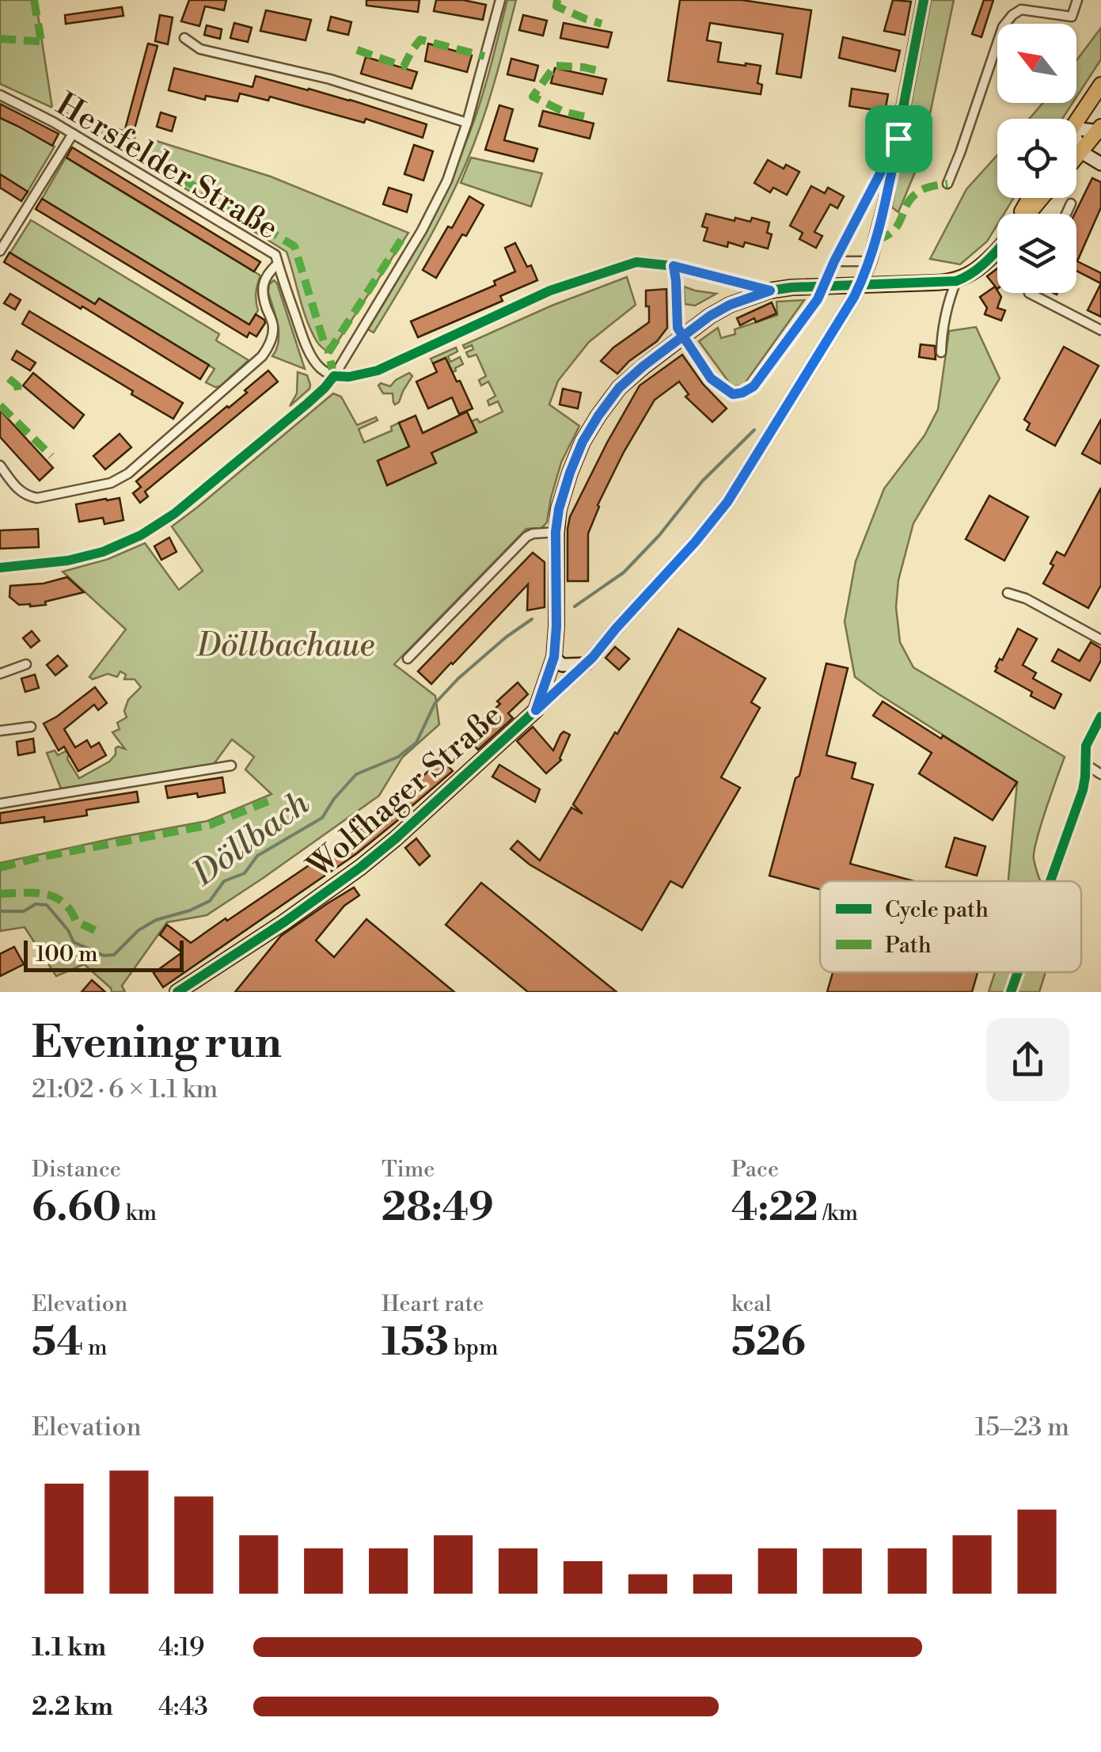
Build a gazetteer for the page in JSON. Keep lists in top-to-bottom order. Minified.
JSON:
{"streets":{"main road":["Wolfhager Straße"],"street":["Hersfelder Straße"]},"water":["Döllbach"],"parks":["Döllbachaue"],"legend":["Cycle path","Path"],"scale_bar":"100 m","north":"top left","page":{"scale":"100 m","heading":["Evening run","21:02 · 6 × 1.1 km"],"stats":[["Distance","6.60 km"],["Time","28:49"],["Pace","4:22 /km"],["Elevation","54 m"],["Heart rate","153 bpm"],["kcal","526"]],"chart":["Elevation","15–23 m"],"list":[{"name":"1.1 km","note":"4:19"},{"name":"2.2 km","note":"4:43"}]}}
